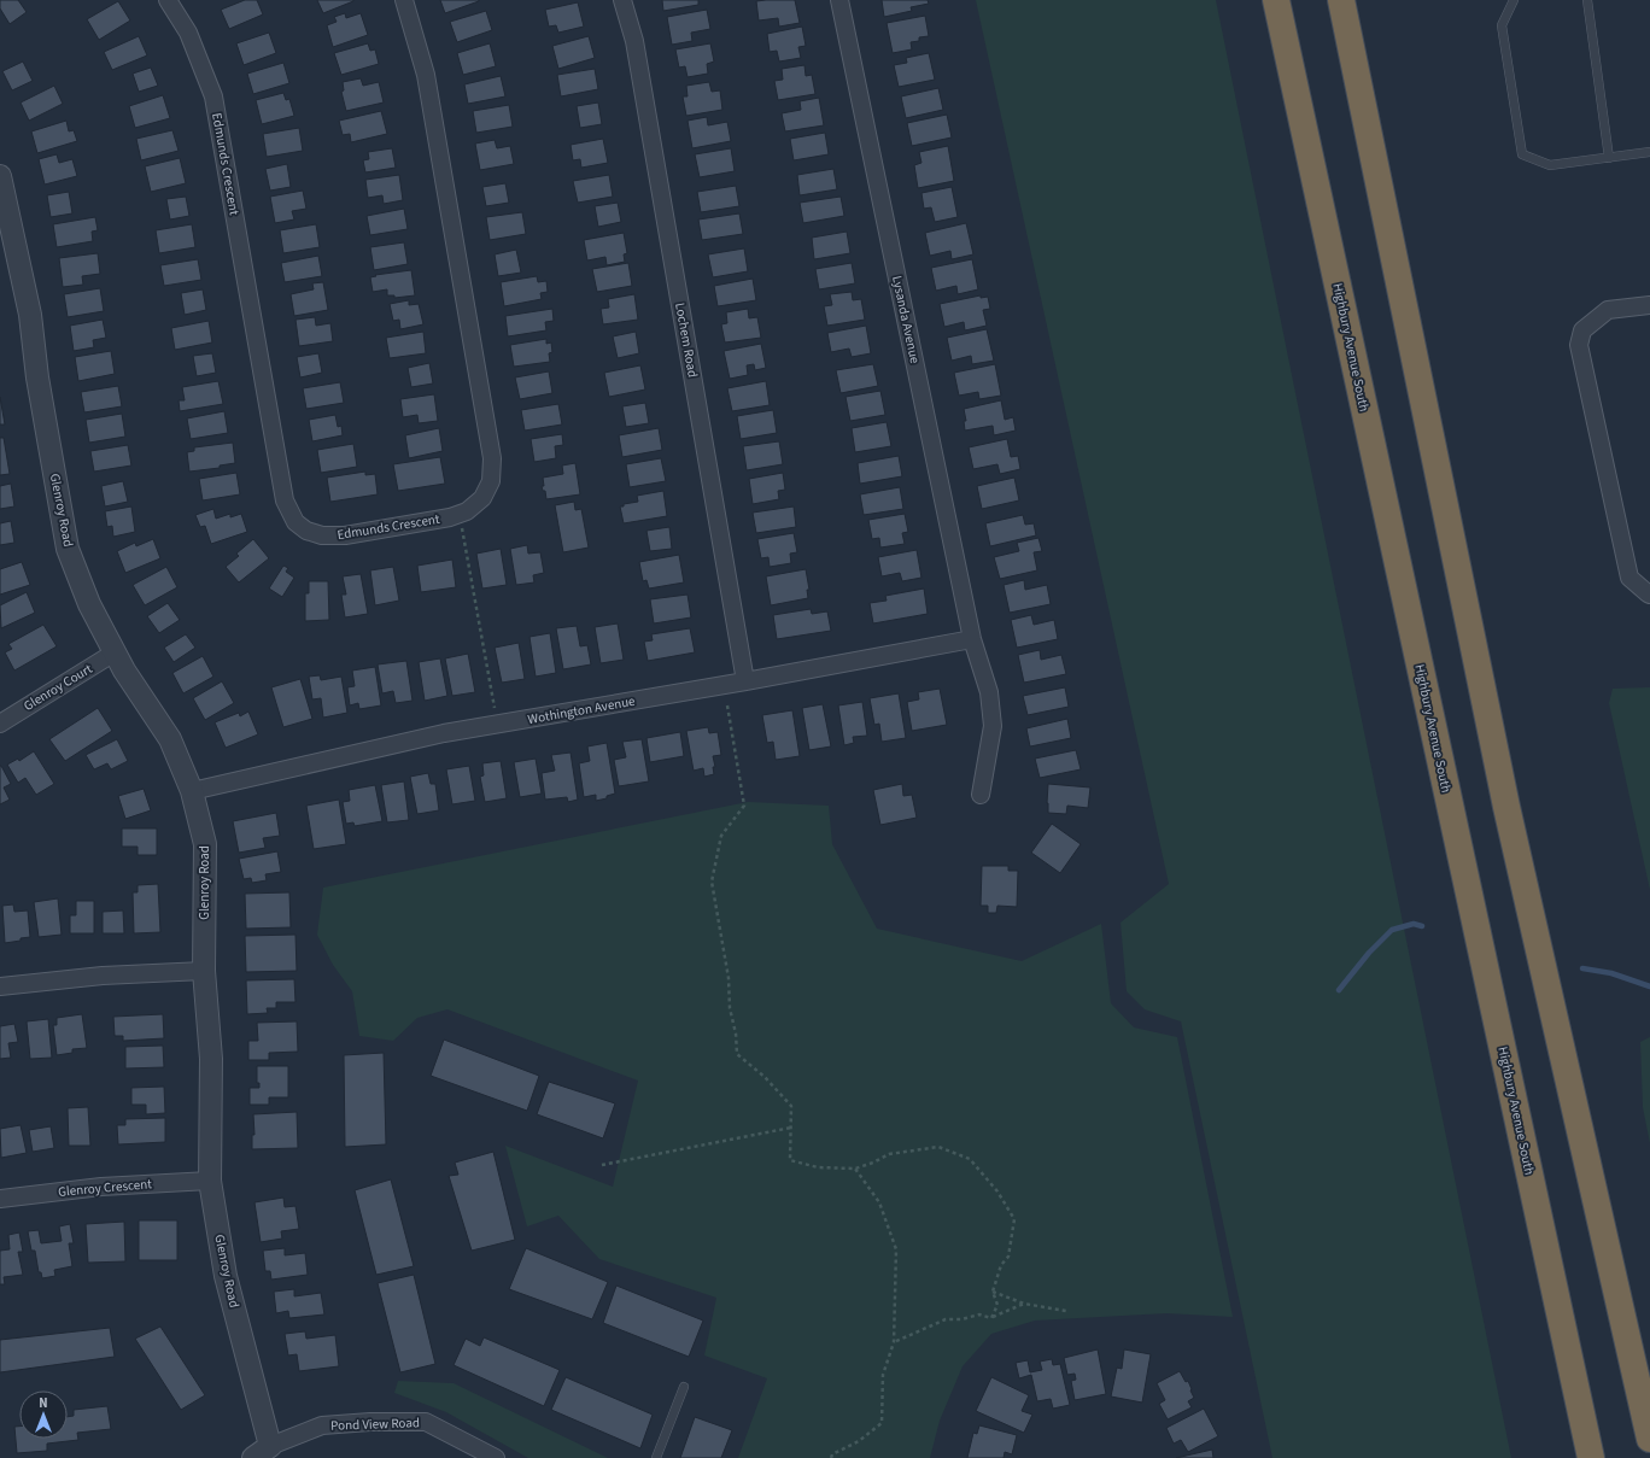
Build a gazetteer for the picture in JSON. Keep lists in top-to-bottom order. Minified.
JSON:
{"streets":{"highway":["Highbury Avenue South"],"street":["Edmunds Crescent","Lysanda Avenue","Lochem Road","Glenroy Road","Glenroy Court","Wothington Avenue","Glenroy Crescent","Pond View Road"]},"crossings":[["Lysanda Avenue","Wothington Avenue"],["Lochem Road","Wothington Avenue"],["Glenroy Road","Glenroy Court"],["Glenroy Road","Wothington Avenue"],["Glenroy Road","Glenroy Crescent"],["Glenroy Road","Pond View Road"]],"north":"top"}
